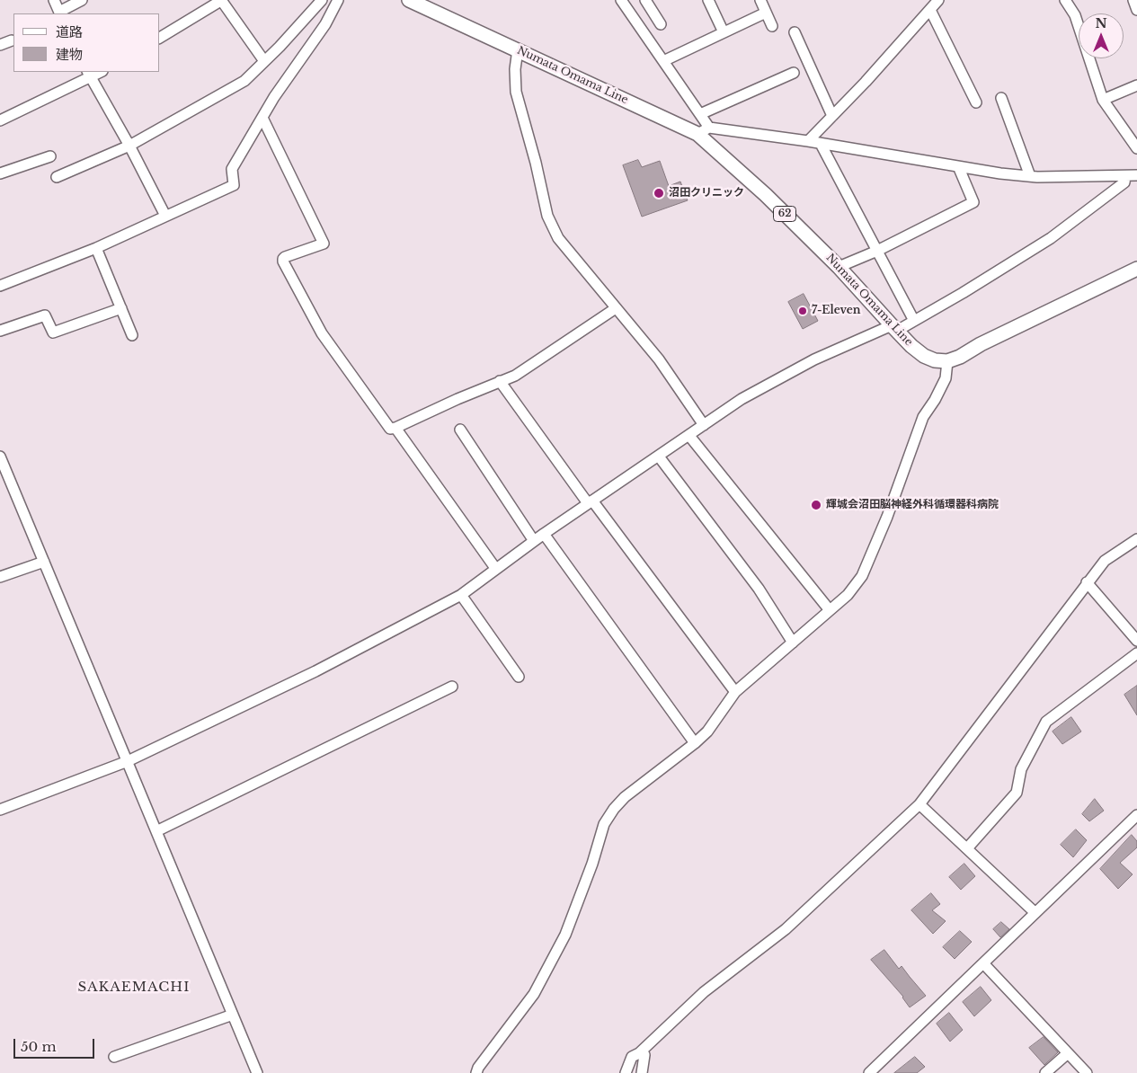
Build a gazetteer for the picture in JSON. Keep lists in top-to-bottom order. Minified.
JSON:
{"streets":{"main road":["Numata Omama Line","62"]},"districts":["SAKAEMACHI"],"places":["沼田クリニック","7-Eleven","輝城会沼田脳神経外科循環器科病院"],"legend":["道路","建物"],"scale_bar":"50 m","north":"top"}
